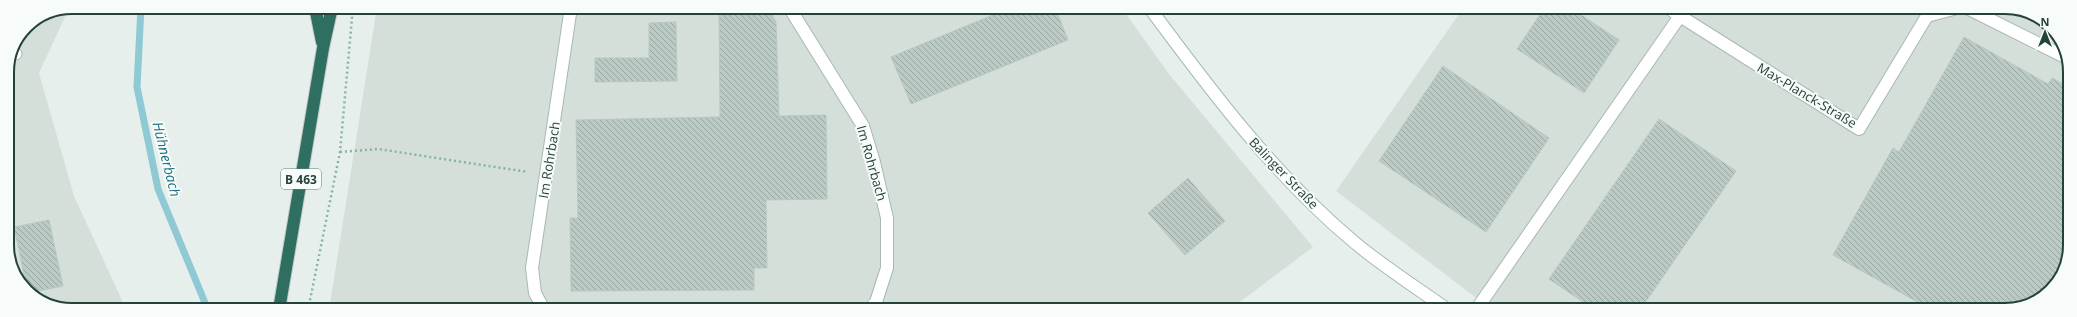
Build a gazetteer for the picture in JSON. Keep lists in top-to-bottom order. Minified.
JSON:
{"streets":{"highway":["B 463"],"street":["Max-Planck-Straße","Im Rohrbach","Balinger Straße"]},"water":["Hühnerbach"],"north":"top"}
